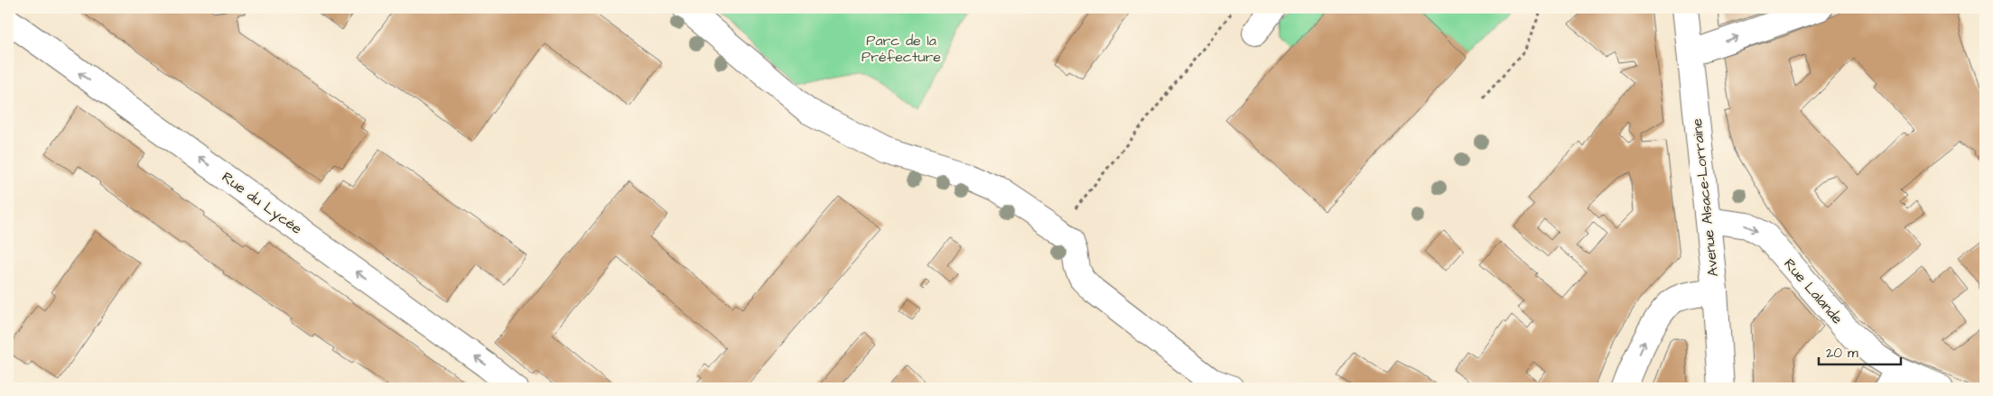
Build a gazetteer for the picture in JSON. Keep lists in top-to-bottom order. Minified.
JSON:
{"streets":{"street":["Avenue Alsace-Lorraine","Rue du Lycée","Rue Lalande"]},"crossings":[["Avenue Alsace-Lorraine","Rue Lalande"]],"one_way":["Rue du Lycée","Rue Lalande"],"parks":["Parc de la Préfecture"],"scale_bar":"20 m"}
